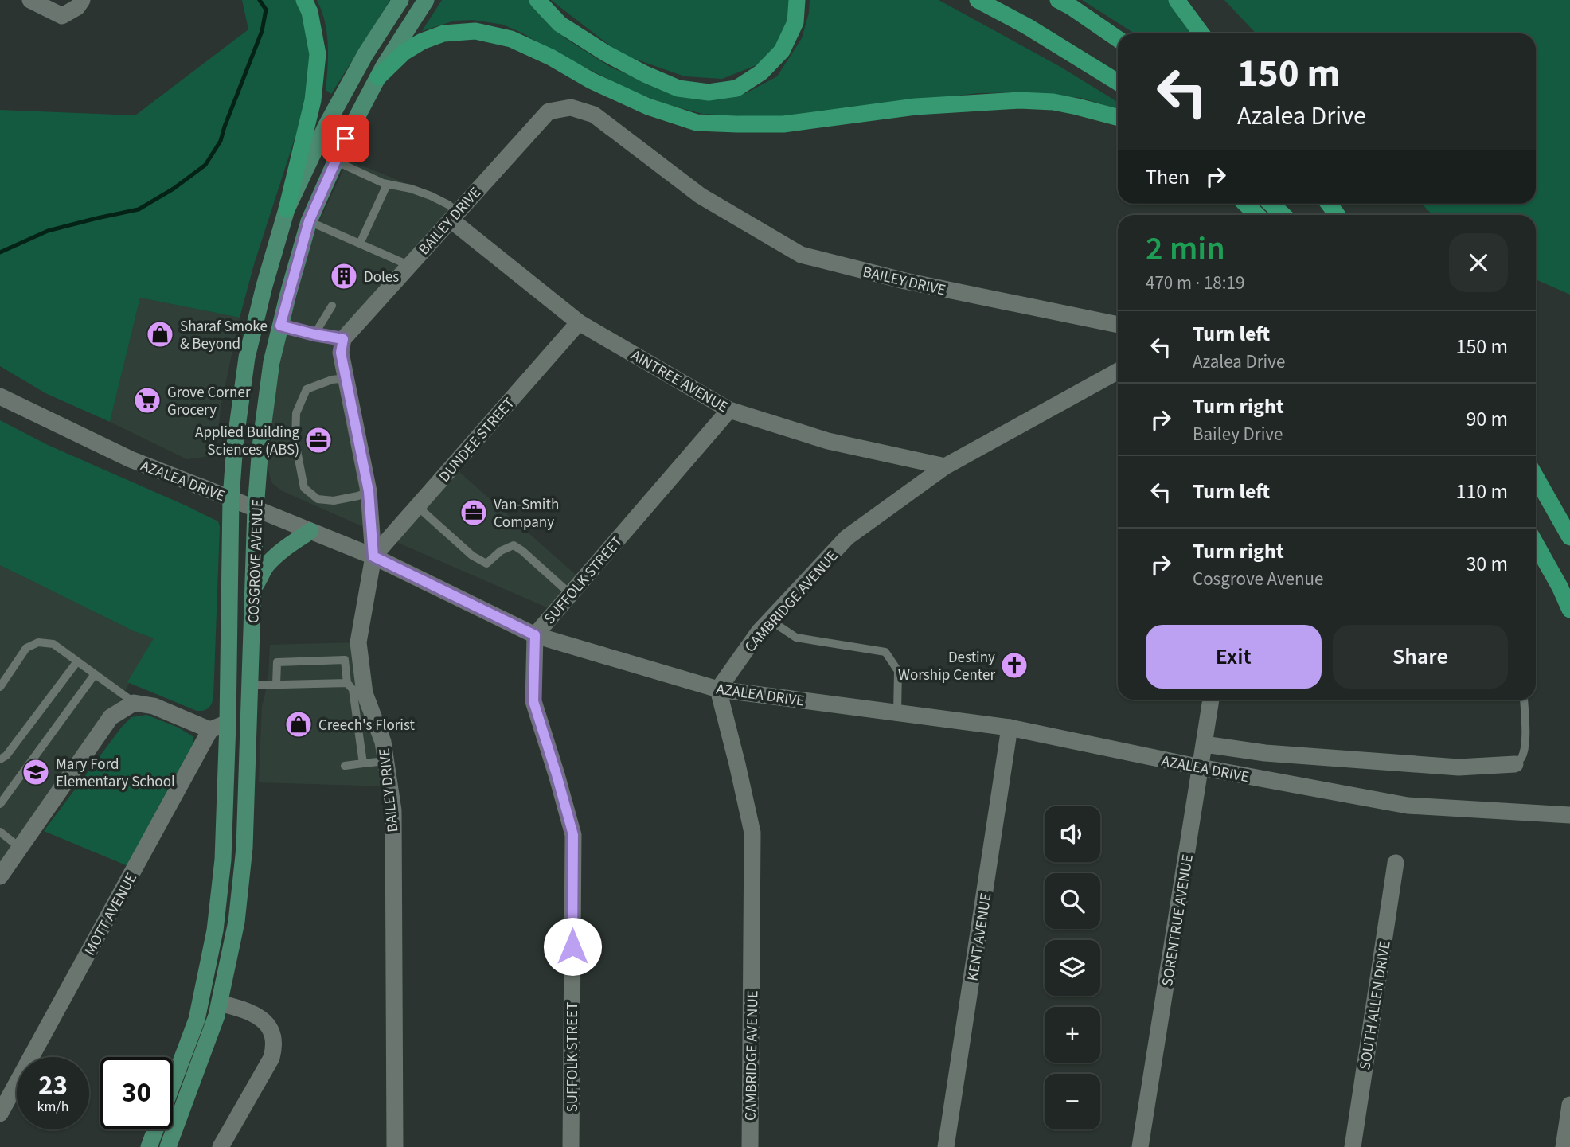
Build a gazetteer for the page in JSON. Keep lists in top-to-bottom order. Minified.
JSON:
{"streets":{"main road":["COSGROVE AVENUE"],"street":["BAILEY DRIVE","AINTREE AVENUE","DUNDEE STREET","AZALEA DRIVE","SUFFOLK STREET","CAMBRIDGE AVENUE","MOTT AVENUE","SORENTRUE AVENUE","KENT AVENUE","SOUTH ALLEN DRIVE"]},"crossings":[["BAILEY DRIVE","AINTREE AVENUE"],["BAILEY DRIVE","DUNDEE STREET"],["BAILEY DRIVE","AZALEA DRIVE"],["AINTREE AVENUE","DUNDEE STREET"],["AINTREE AVENUE","SUFFOLK STREET"],["AINTREE AVENUE","CAMBRIDGE AVENUE"],["DUNDEE STREET","AZALEA DRIVE"],["AZALEA DRIVE","COSGROVE AVENUE"],["AZALEA DRIVE","SUFFOLK STREET"],["AZALEA DRIVE","CAMBRIDGE AVENUE"],["AZALEA DRIVE","SORENTRUE AVENUE"],["AZALEA DRIVE","KENT AVENUE"]],"places":{"building":["Doles"],"shop":["Sharaf Smoke & Beyond","Creech's Florist"],"supermarket":["Grove Corner Grocery"],"office":["Applied Building Sciences (ABS)","Van-Smith Company"],"church":["Destiny Worship Center"],"school or university":["Mary Ford Elementary School"]},"page":{"turn":["150 m","Azalea Drive"],"then":"Then","heading":["2 min","470 m · 18:19"],"list":[{"name":"Turn left","note":"Azalea Drive","value":"150 m"},{"name":"Turn right","note":"Bailey Drive","value":"90 m"},{"name":"Turn left","value":"110 m"},{"name":"Turn right","note":"Cosgrove Avenue","value":"30 m"}],"buttons":["Exit","Share"],"map_buttons":["+","−"],"speed":"23 km/h","limit":"30"}}
